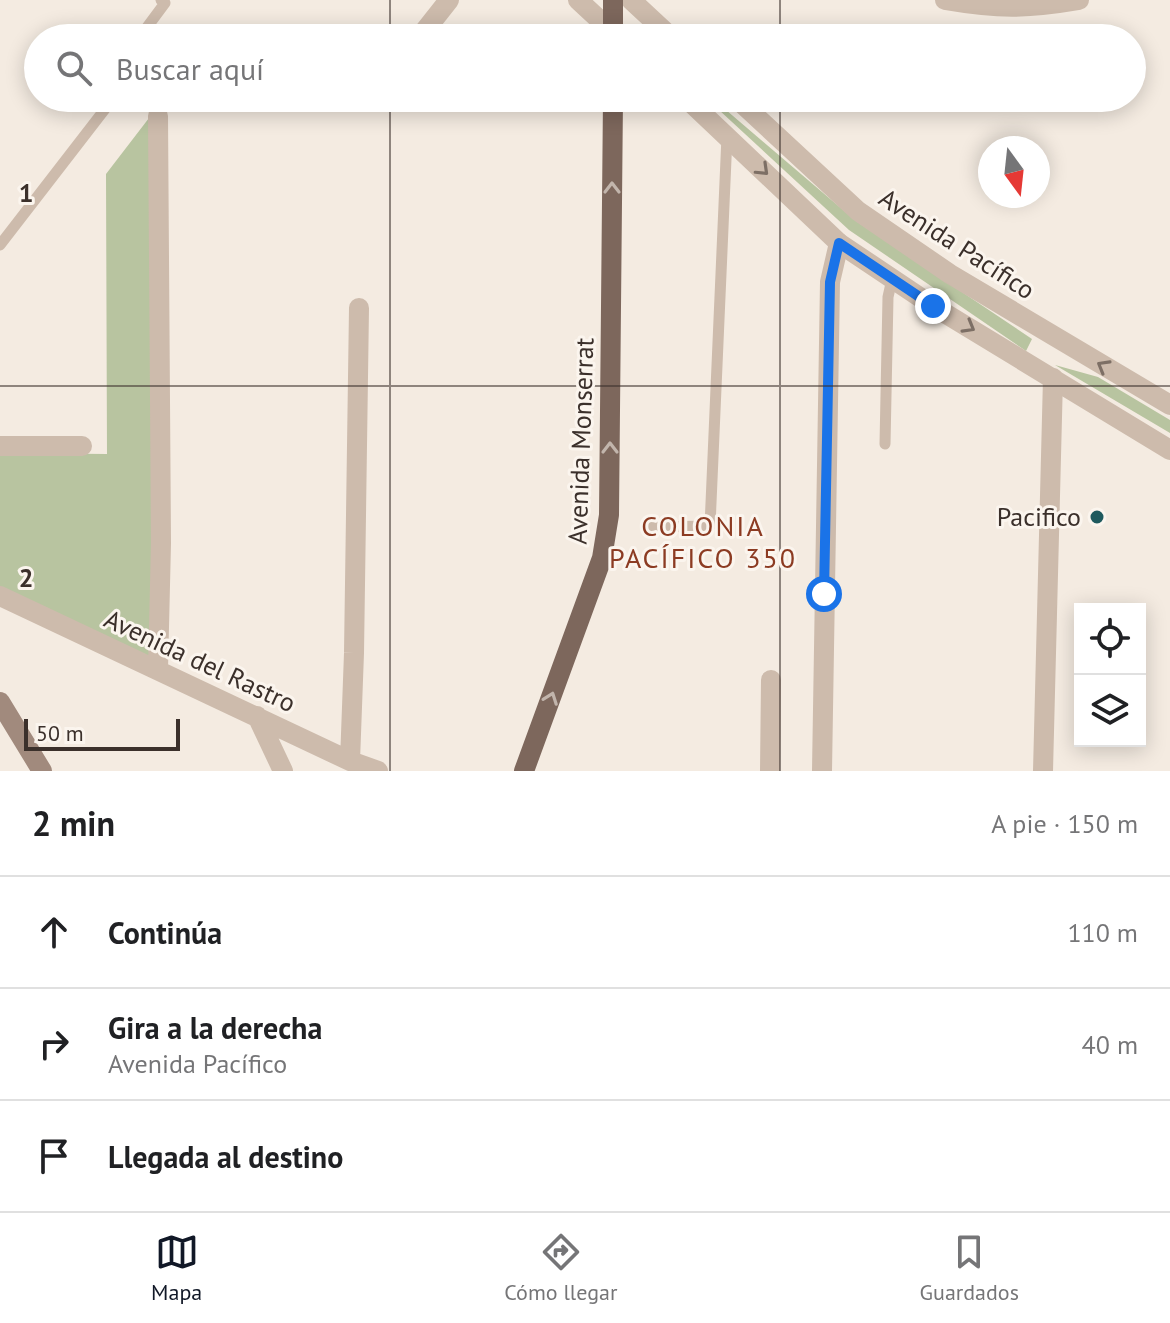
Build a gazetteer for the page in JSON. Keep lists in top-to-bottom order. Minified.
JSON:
{"streets":{"main road":["Avenida Monserrat"],"street":["Avenida Pacífico","Avenida del Rastro"]},"one_way":["Avenida Monserrat"],"districts":["COLONIA PACÍFICO 350"],"places":["Pacifico"],"scale_bar":"50 m","north":"bottom","page":{"search":"Buscar aquí","scale":"50 m","heading":["2 min","A pie · 150 m"],"list":[["Continúa","110 m"],["Gira a la derecha","Avenida Pacífico","40 m"],"Llegada al destino"],"nav":["Mapa","Cómo llegar","Guardados"]},"grid":{"rows":["1","2"]}}
